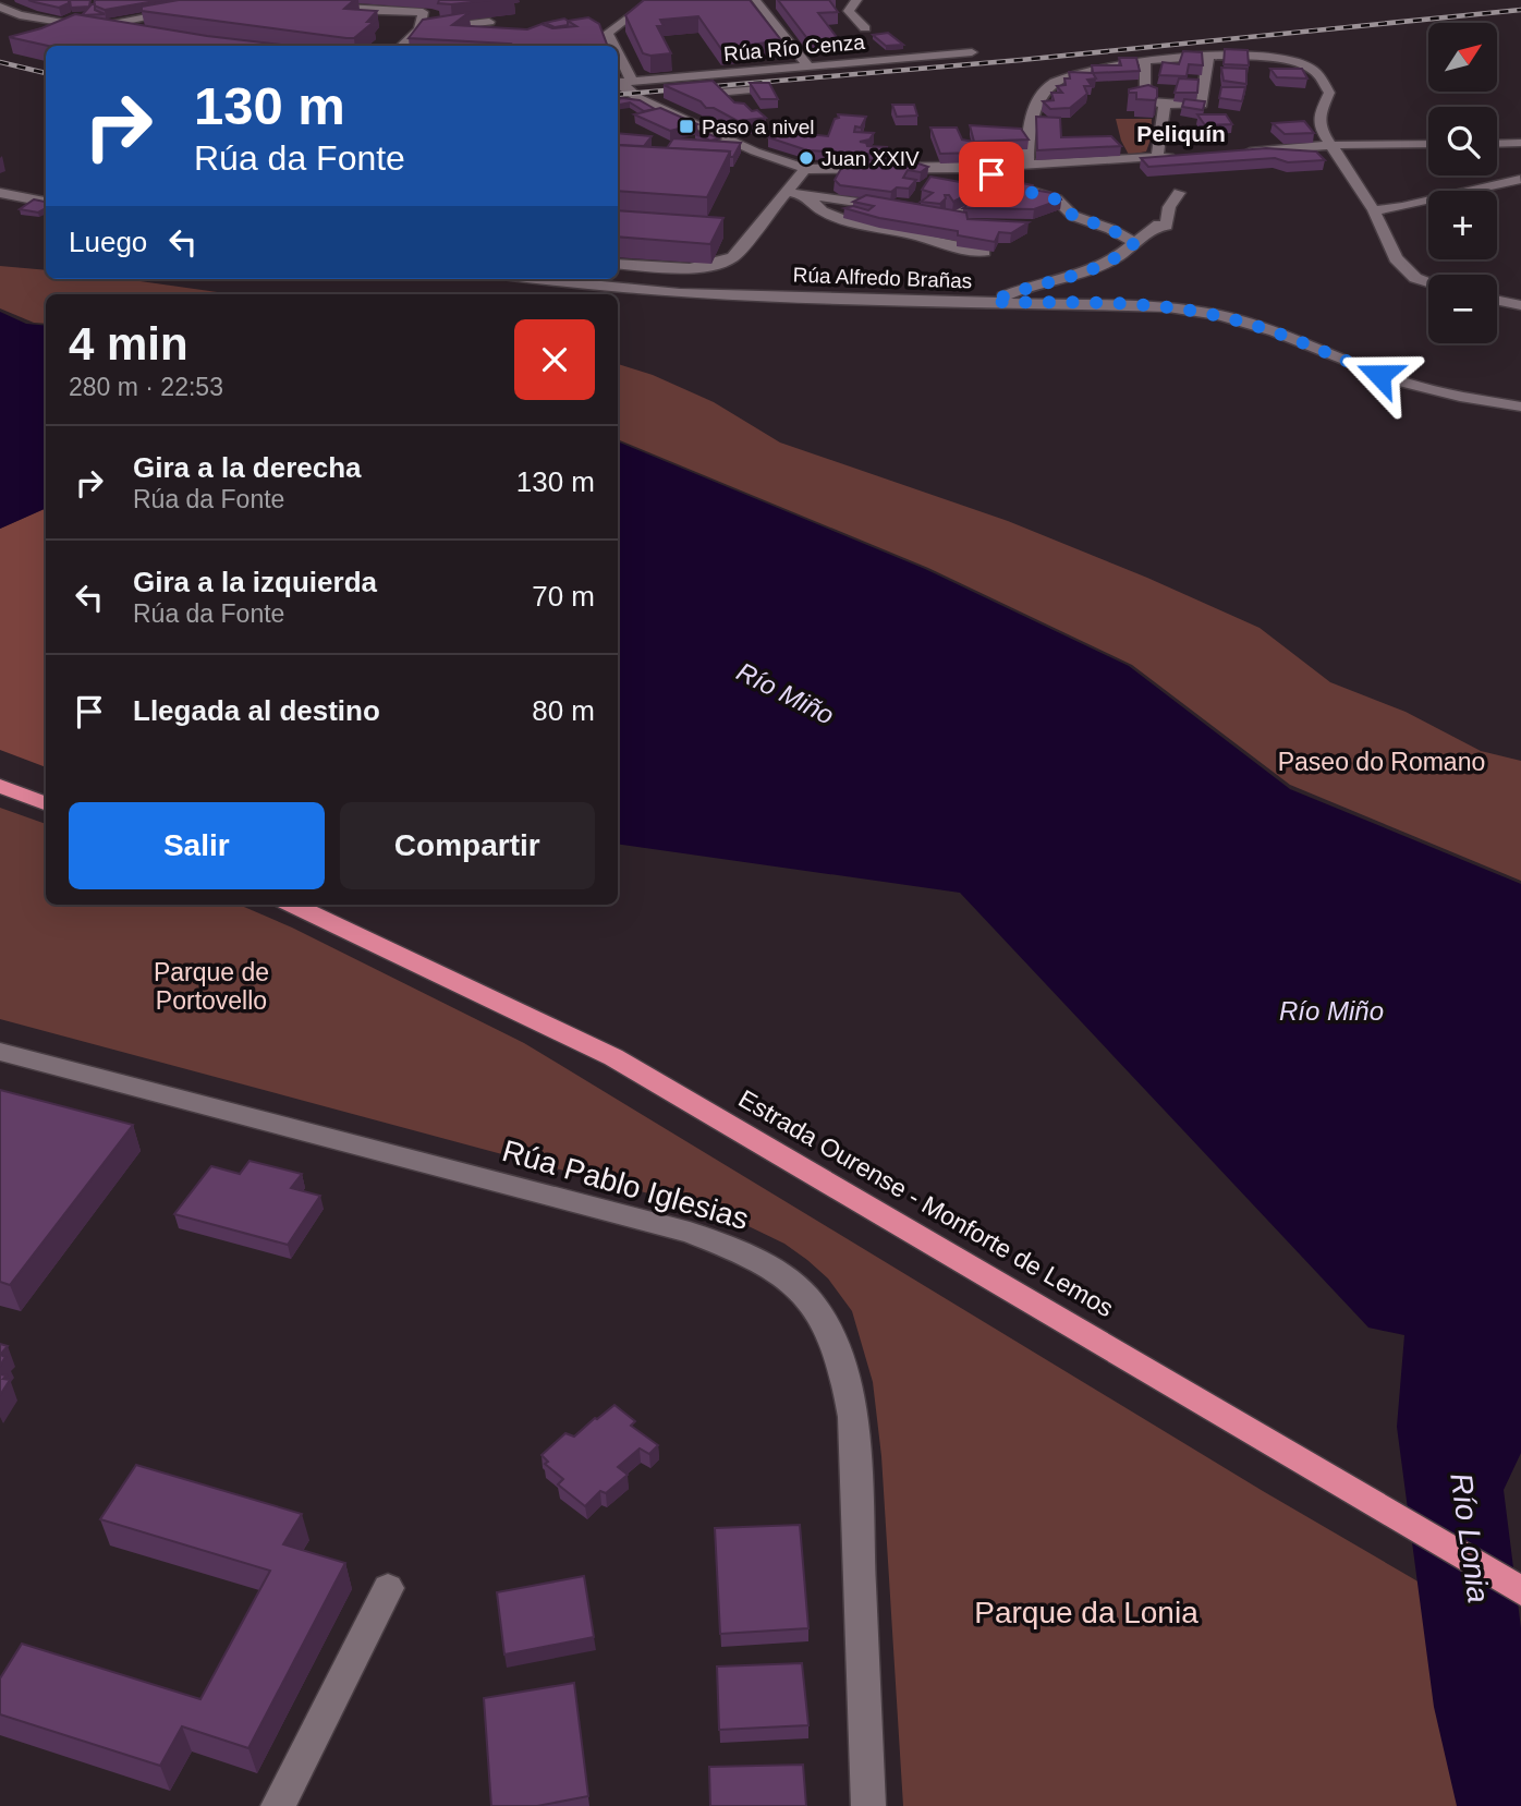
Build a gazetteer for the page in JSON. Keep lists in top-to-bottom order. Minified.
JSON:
{"streets":{"highway":["Estrada Ourense - Monforte de Lemos"],"street":["Rúa Río Cenza","Rúa Alfredo Brañas","Rúa Pablo Iglesias"]},"districts":["Peliquín"],"water":["Río Miño","Río Lonia"],"parks":["Paseo do Romano","Parque de Portovello","Parque da Lonia"],"places":{"transit":["Paso a nivel"],"other":["Juan XXIV"]},"north":"top right","page":{"map_buttons":["+","−"],"turn":["130 m","Rúa da Fonte"],"then":"Luego","heading":["4 min","280 m · 22:53"],"list":[{"name":"Gira a la derecha","note":"Rúa da Fonte","value":"130 m"},{"name":"Gira a la izquierda","note":"Rúa da Fonte","value":"70 m"},{"name":"Llegada al destino","value":"80 m"}],"buttons":["Salir","Compartir"]}}
